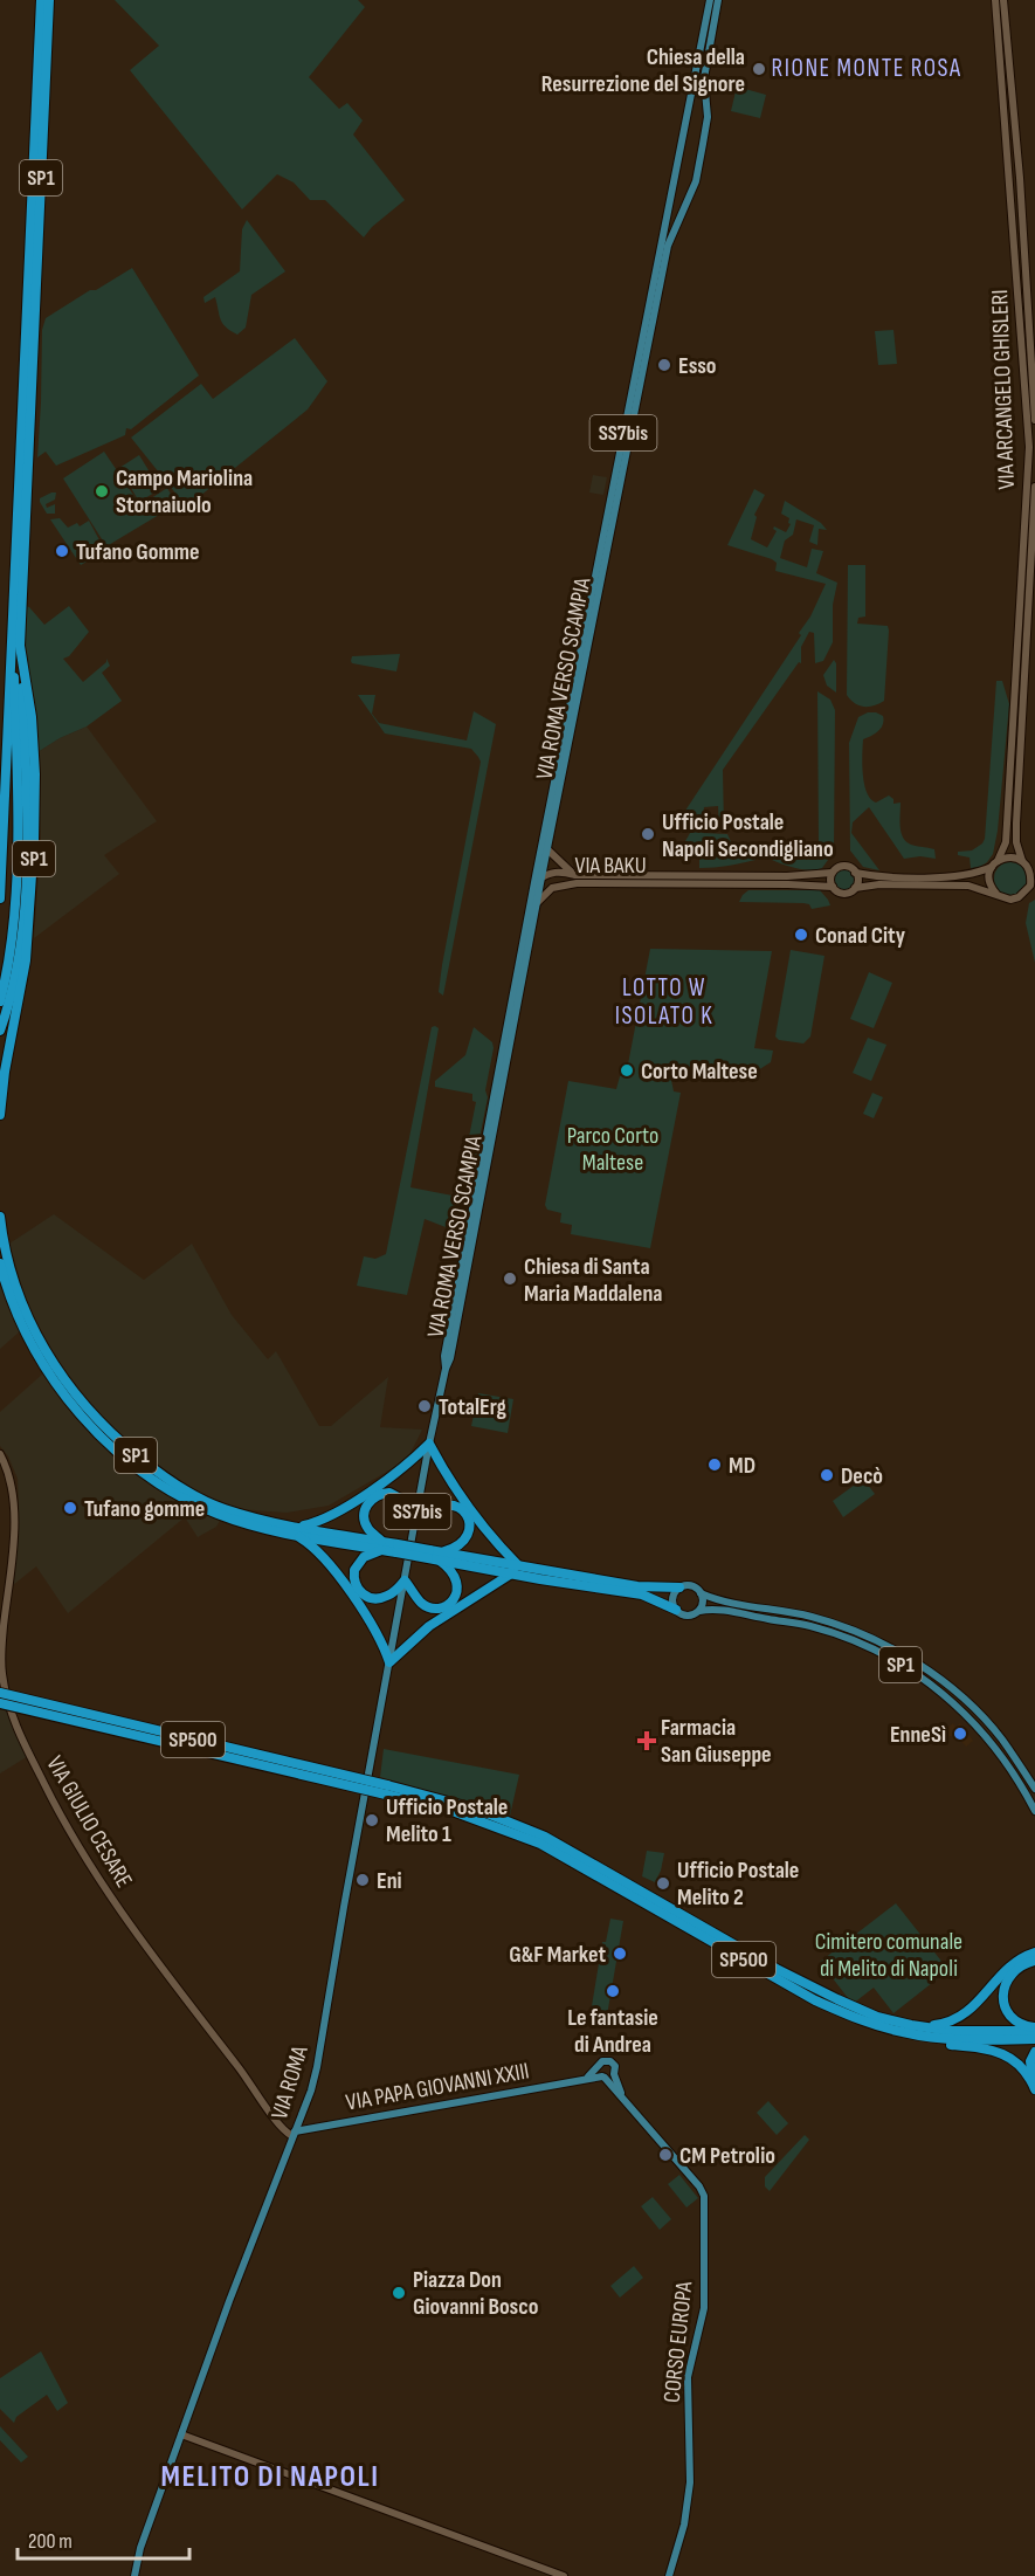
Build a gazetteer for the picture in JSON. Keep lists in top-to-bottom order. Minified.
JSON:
{"streets":{"highway":["SP1","SP500"],"main road":["SS7bis","VIA ROMA VERSO SCAMPIA","VIA ROMA","VIA PAPA GIOVANNI XXIII","CORSO EUROPA"],"street":["VIA ARCANGELO GHISLERI","VIA BAKU","VIA GIULIO CESARE"]},"crossings":[["VIA ROMA VERSO SCAMPIA","VIA BAKU"],["VIA ROMA VERSO SCAMPIA","VIA ROMA"],["VIA GIULIO CESARE","VIA ROMA"],["VIA GIULIO CESARE","VIA PAPA GIOVANNI XXIII"],["VIA ROMA","VIA PAPA GIOVANNI XXIII"],["VIA PAPA GIOVANNI XXIII","CORSO EUROPA"]],"districts":["RIONE MONTE ROSA","LOTTO W ISOLATO K","MELITO DI NAPOLI"],"parks":["Parco Corto Maltese","Cimitero comunale di Melito di Napoli"],"places":{"other":["Chiesa della Resurrezione del Signore","Esso","Campo Mariolina Stornaiuolo","Tufano Gomme","Ufficio Postale Napoli Secondigliano","Conad City","Corto Maltese","Chiesa di Santa Maria Maddalena","TotalErg","MD","Decò","Tufano gomme","EnneSì","Ufficio Postale Melito 1","Eni","Ufficio Postale Melito 2","G&F Market","Le fantasie di Andrea","CM Petrolio","Piazza Don Giovanni Bosco"],"health":["Farmacia San Giuseppe"]},"scale_bar":"200 m"}
